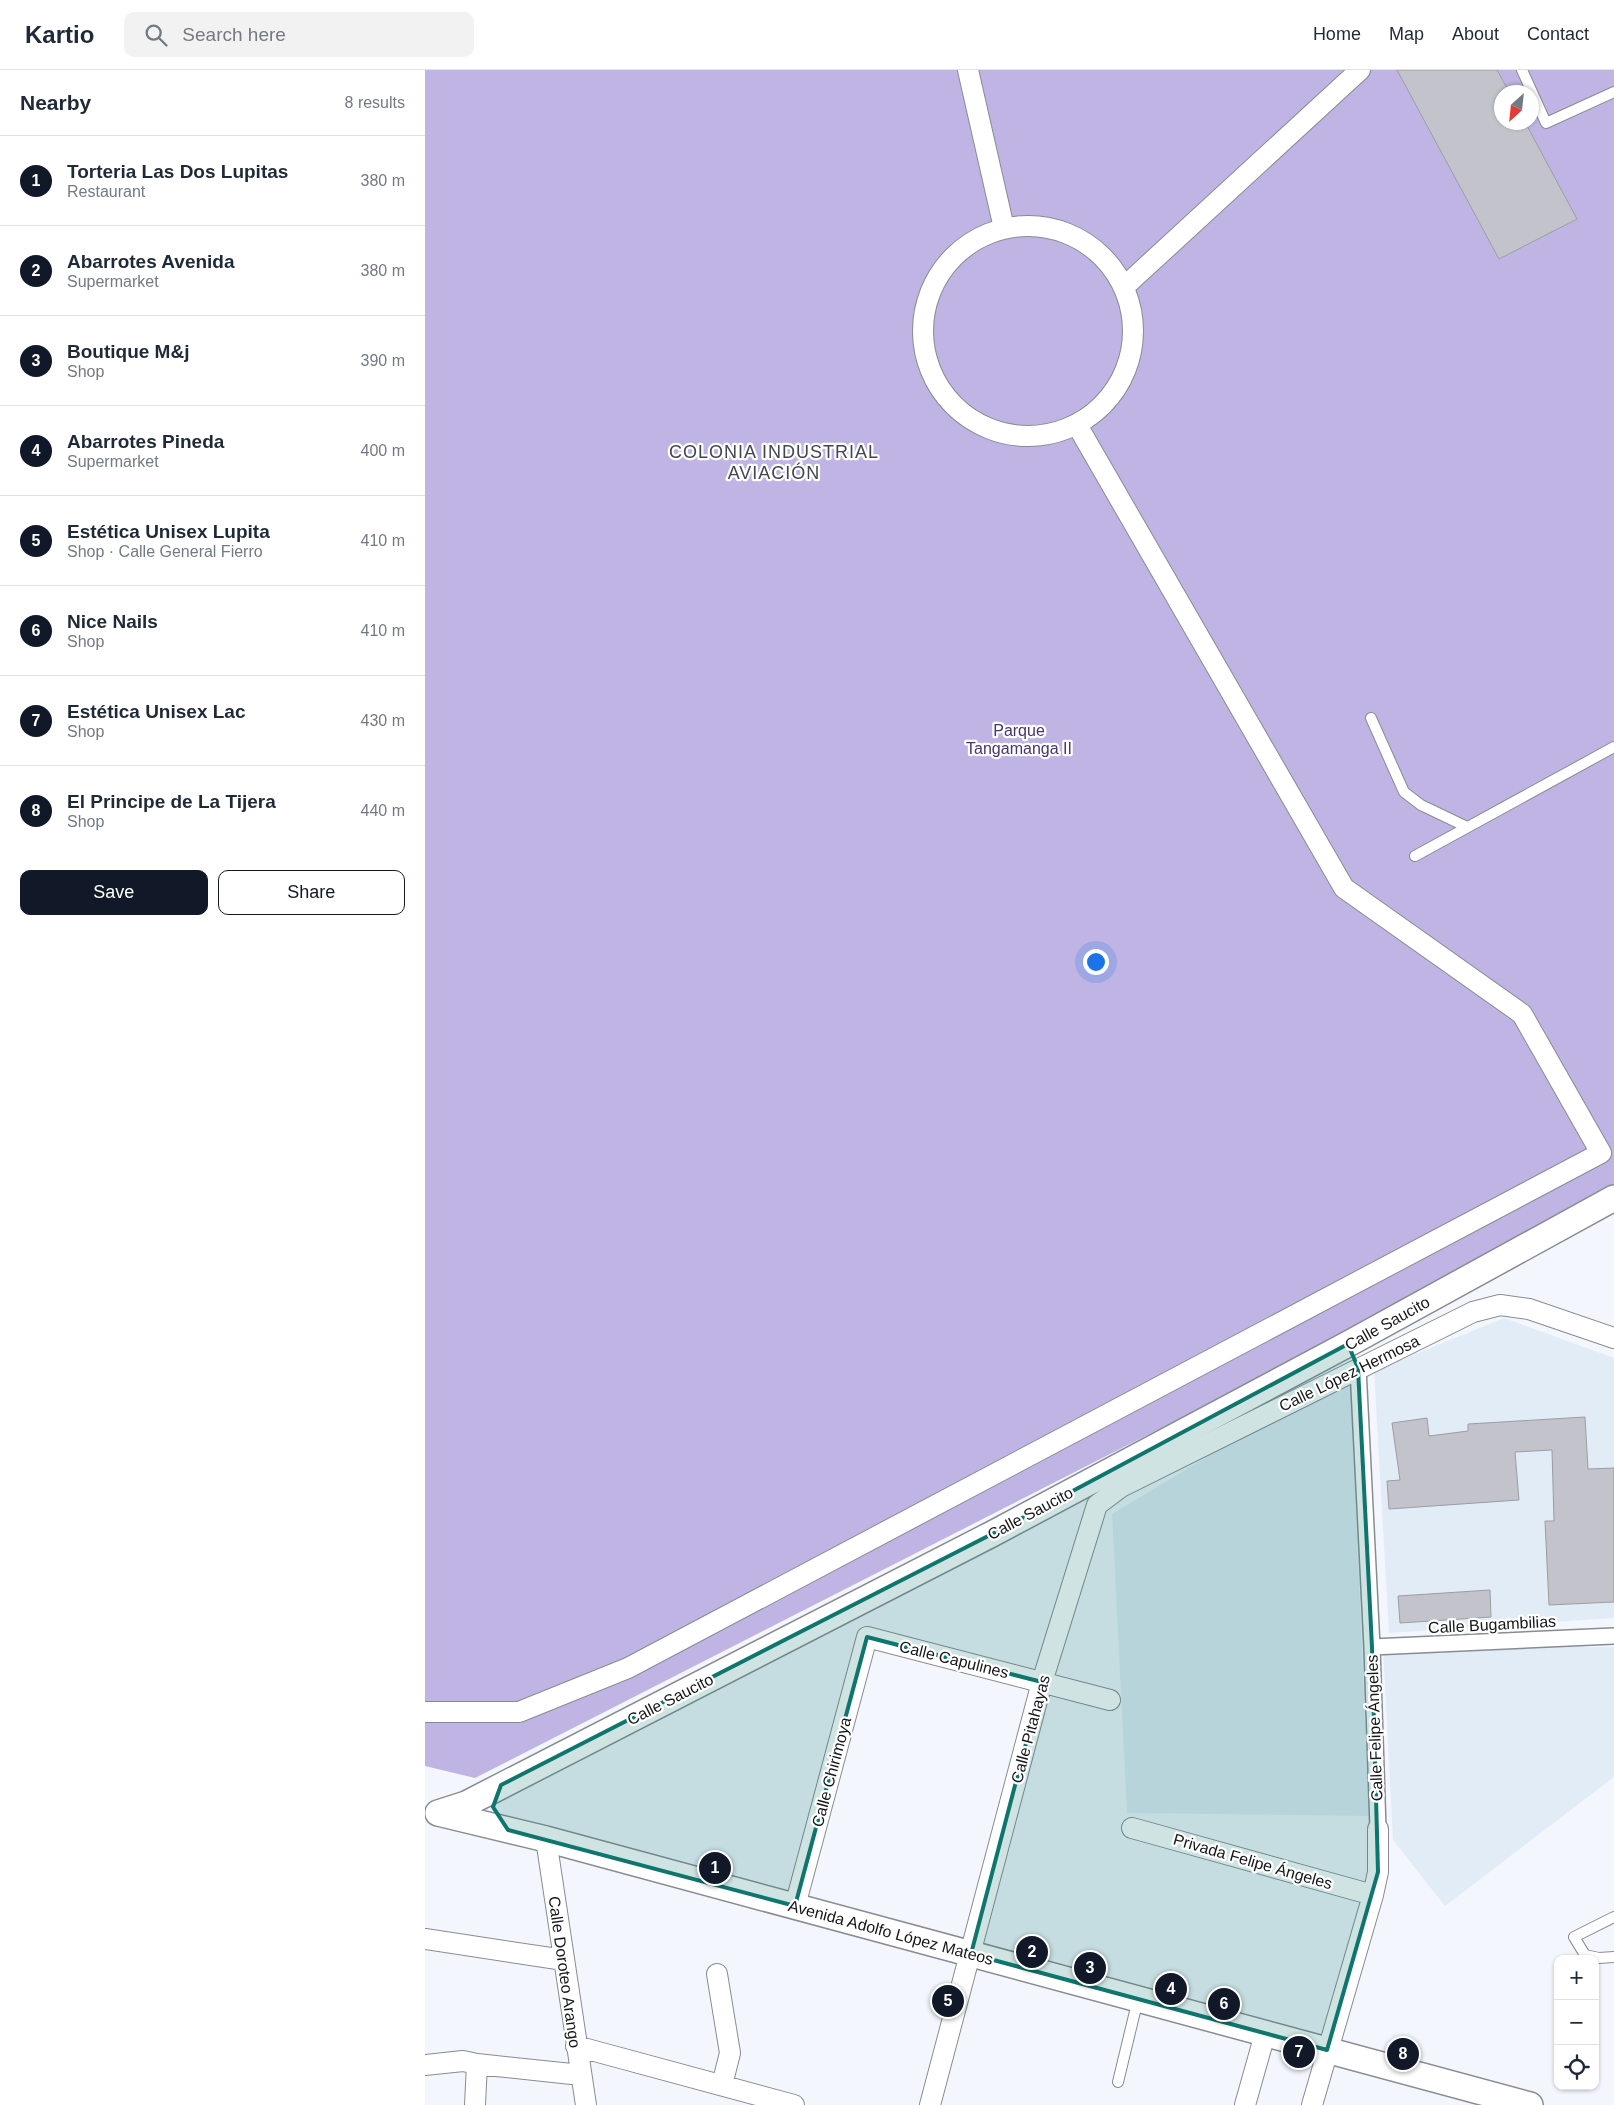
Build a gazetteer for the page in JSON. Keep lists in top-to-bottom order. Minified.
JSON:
{"streets":{"street":["Calle Saucito","Calle López Hermosa","Calle Bugambilias","Calle Capulines","Calle Felipe Ángeles","Calle Pitahayas","Calle Chirimoya","Privada Felipe Ángeles","Avenida Adolfo López Mateos","Calle Doroteo Arango"]},"crossings":[["Calle Saucito","Calle Felipe Ángeles"],["Calle Saucito","Avenida Adolfo López Mateos"],["Calle López Hermosa","Calle Felipe Ángeles"],["Calle López Hermosa","Calle Pitahayas"],["Calle Bugambilias","Calle Felipe Ángeles"],["Calle Capulines","Calle Pitahayas"],["Calle Capulines","Calle Chirimoya"],["Calle Felipe Ángeles","Privada Felipe Ángeles"],["Calle Felipe Ángeles","Avenida Adolfo López Mateos"],["Calle Pitahayas","Avenida Adolfo López Mateos"],["Calle Chirimoya","Avenida Adolfo López Mateos"],["Avenida Adolfo López Mateos","Calle Doroteo Arango"]],"districts":["COLONIA INDUSTRIAL AVIACIÓN"],"parks":["Parque Tangamanga II"],"north":"bottom left","page":{"header":"Kartio","search":"Search here","nav":["Home","Map","About","Contact"],"heading":["Nearby","8 results"],"list":[{"mark":"1","name":"Torteria Las Dos Lupitas","note":"Restaurant","value":"380 m"},{"mark":"2","name":"Abarrotes Avenida","note":"Supermarket","value":"380 m"},{"mark":"3","name":"Boutique M&j","note":"Shop","value":"390 m"},{"mark":"4","name":"Abarrotes Pineda","note":"Supermarket","value":"400 m"},{"mark":"5","name":"Estética Unisex Lupita","note":"Shop · Calle General Fierro","value":"410 m"},{"mark":"6","name":"Nice Nails","note":"Shop","value":"410 m"},{"mark":"7","name":"Estética Unisex Lac","note":"Shop","value":"430 m"},{"mark":"8","name":"El Principe de La Tijera","note":"Shop","value":"440 m"}],"buttons":["Save","Share"],"pins":["1","2","3","4","5","6","7","8"],"map_buttons":["+","−"]}}
